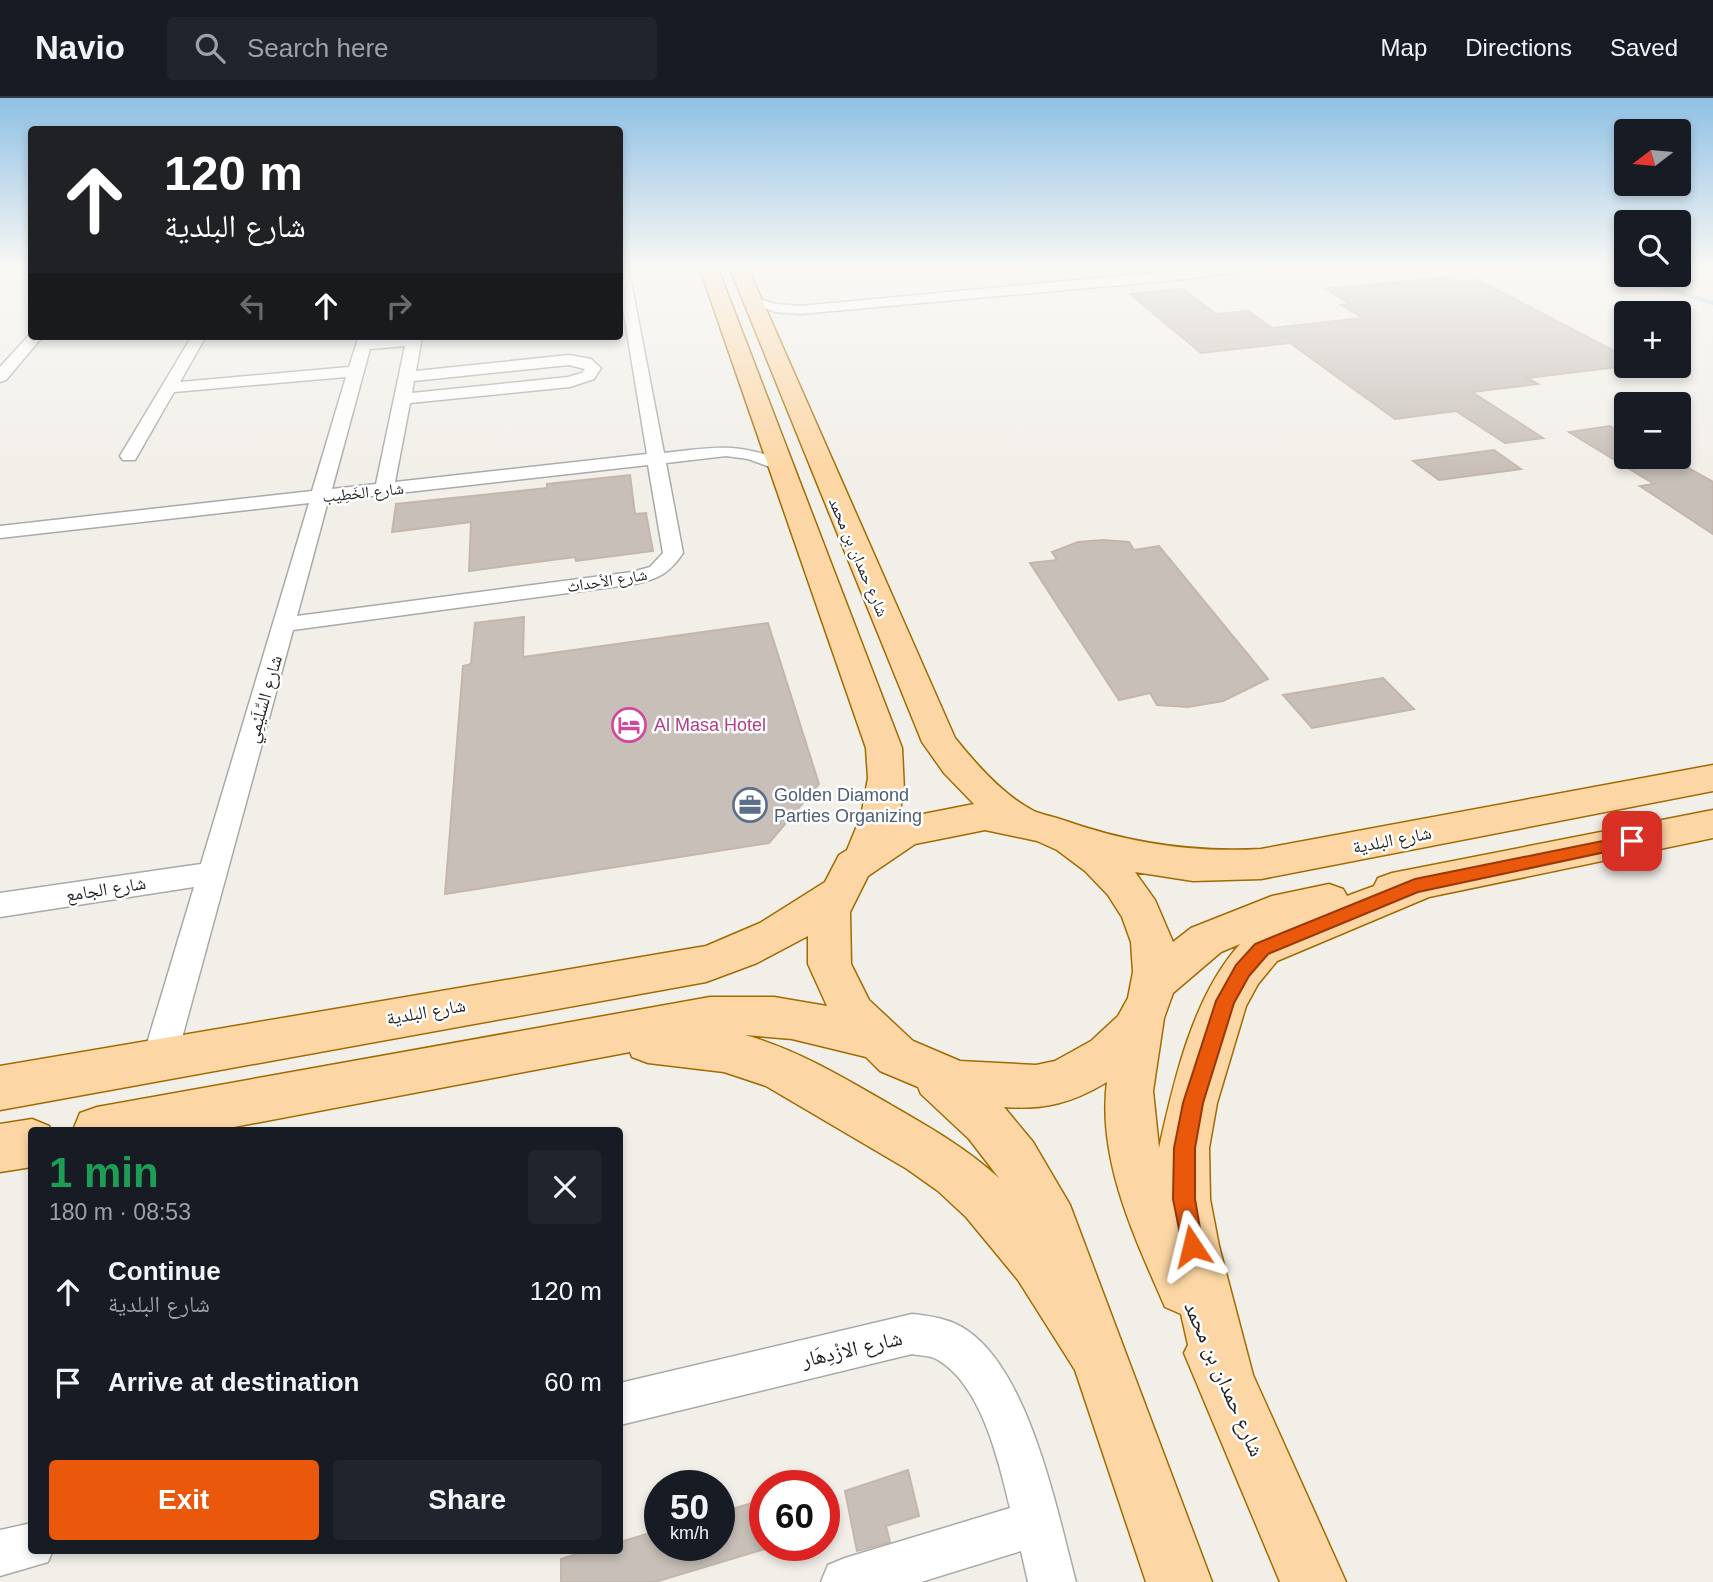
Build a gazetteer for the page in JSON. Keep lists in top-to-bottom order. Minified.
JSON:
{"streets":{"main road":["شارع حمدان بن محمد","شارع البلدية"],"street":["شارع الخَطِيب","شارع الأحداث","شارع السِّلَيْمِي","شارع الجامع","شارع الازْدِهَار"]},"crossings":[["شارع الخَطِيب","شارع الأحداث"],["شارع الخَطِيب","شارع السِّلَيْمِي"],["شارع الأحداث","شارع السِّلَيْمِي"],["شارع السِّلَيْمِي","شارع البلدية"],["شارع السِّلَيْمِي","شارع الجامع"]],"places":{"hotel":["Al Masa Hotel"],"office":["Golden Diamond Parties Organizing"]},"north":"left","page":{"header":"Navio","search":"Search here","nav":["Map","Directions","Saved"],"map_buttons":["+","−"],"turn":["120 m","شارع البلدية"],"heading":["1 min","180 m · 08:53"],"list":[{"name":"Continue","note":"شارع البلدية","value":"120 m"},{"name":"Arrive at destination","value":"60 m"}],"buttons":["Exit","Share"],"speed":"50 km/h","limit":"60"}}
